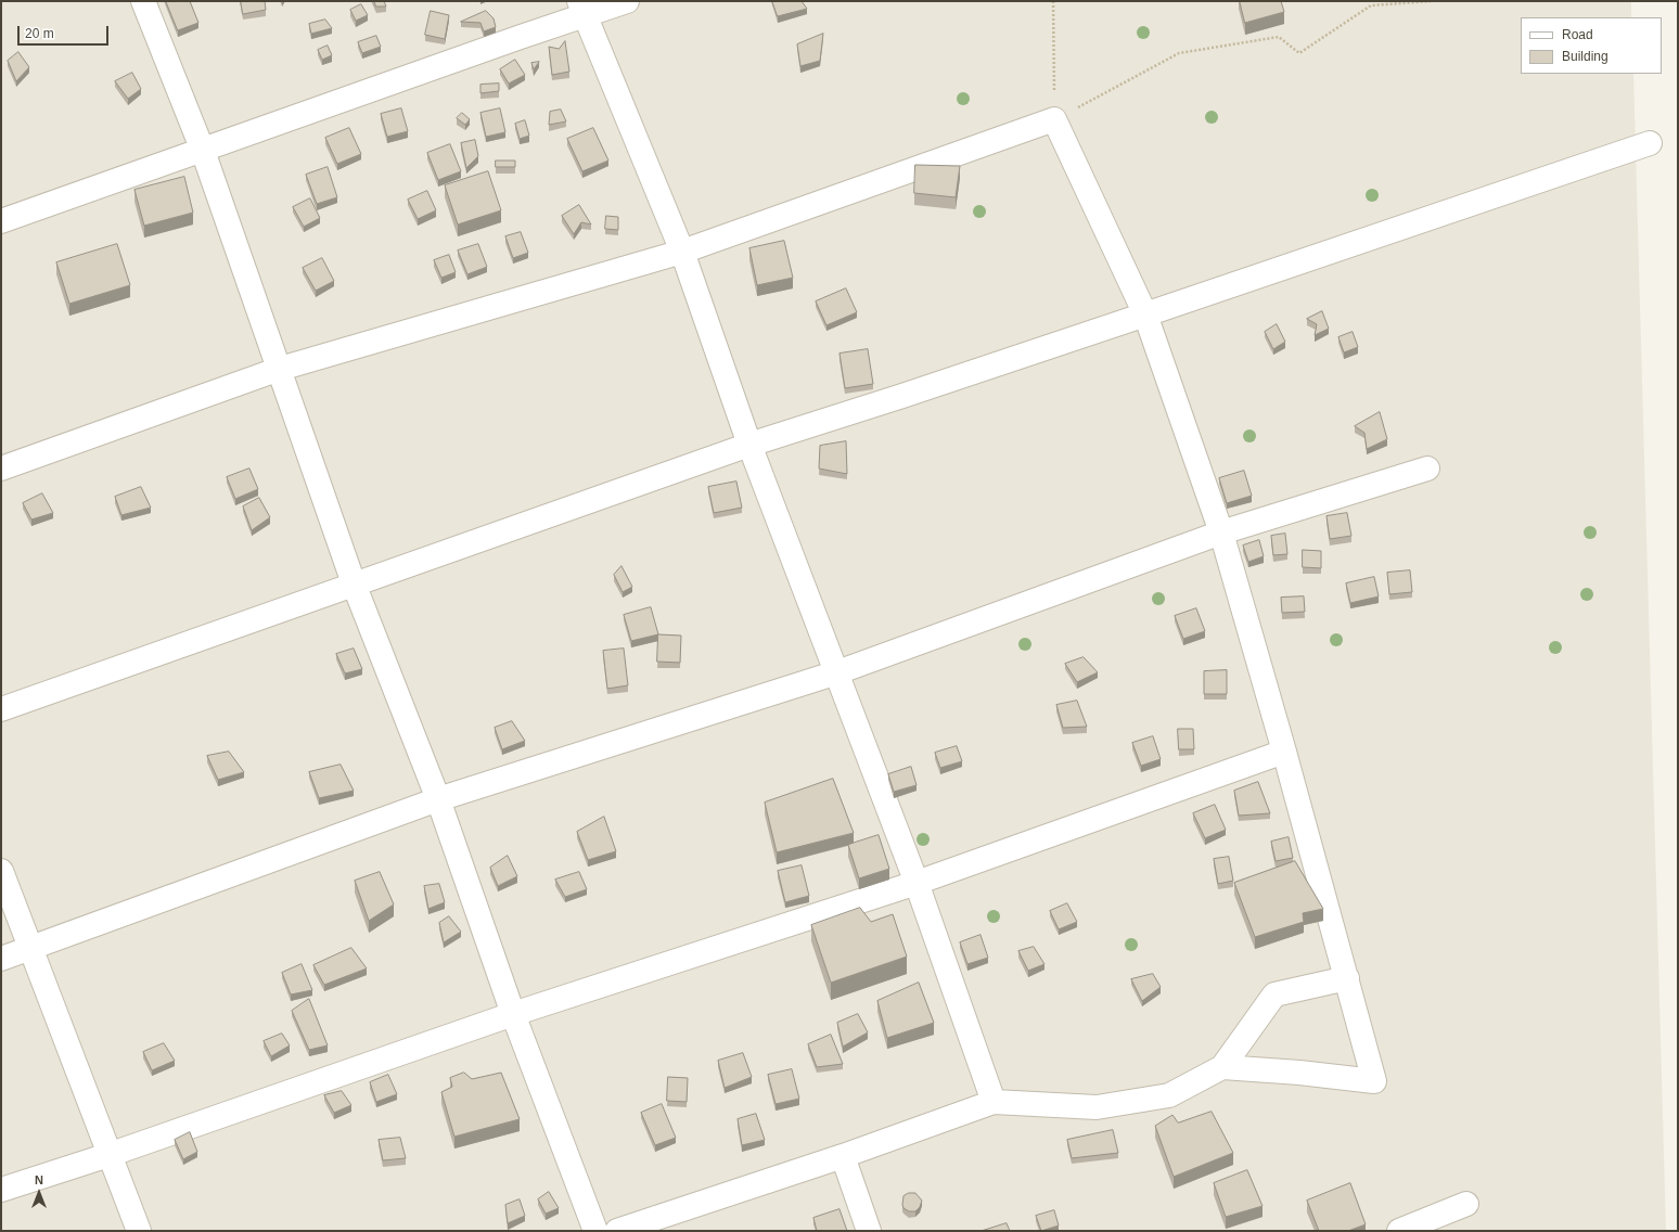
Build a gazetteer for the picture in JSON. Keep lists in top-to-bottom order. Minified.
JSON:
{"legend":["Road","Building"],"scale_bar":"20 m","north":"top"}
